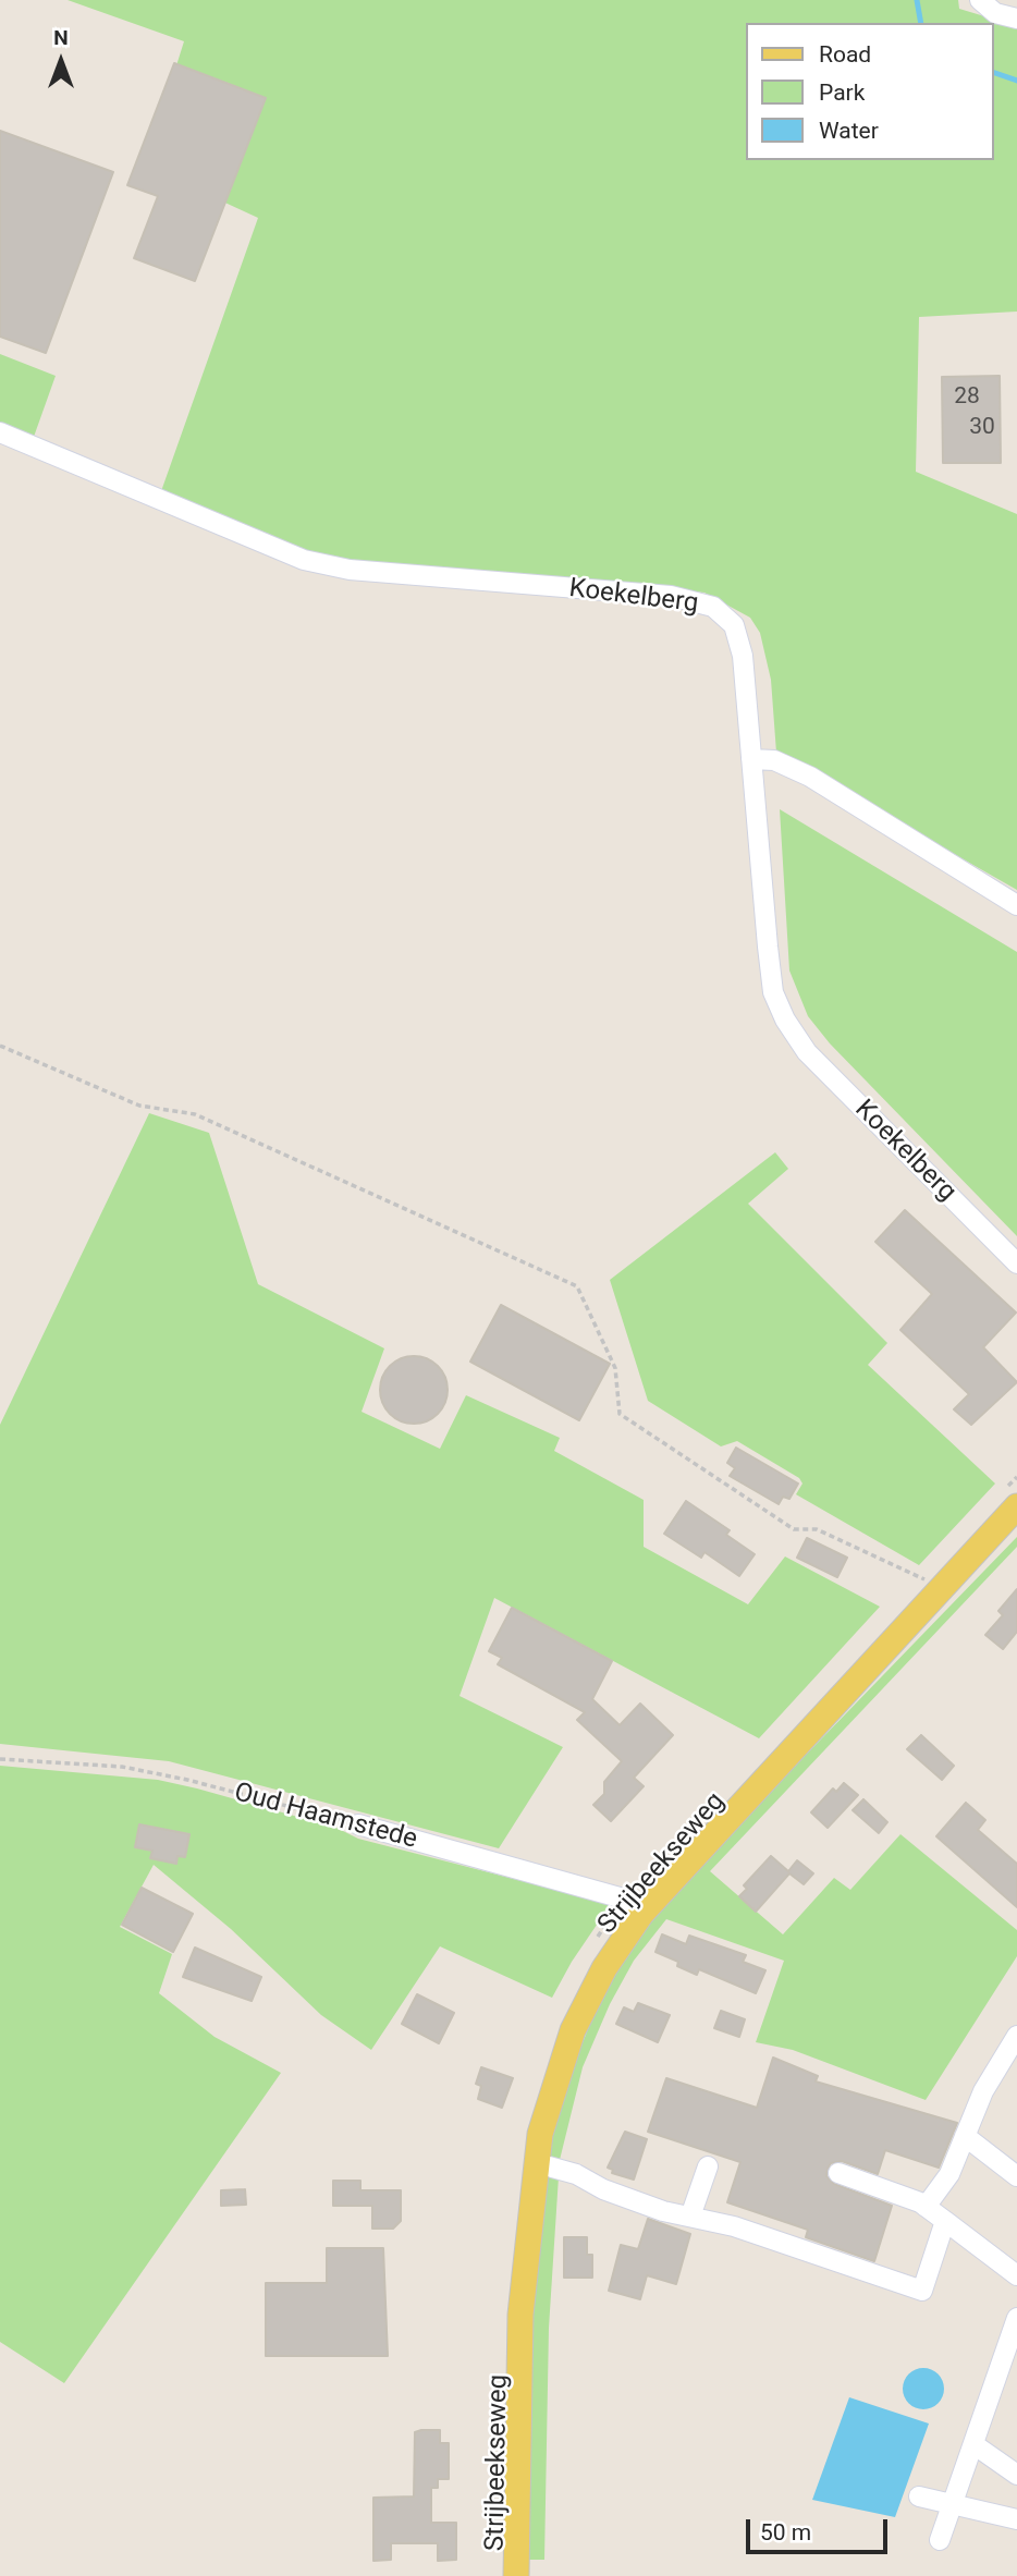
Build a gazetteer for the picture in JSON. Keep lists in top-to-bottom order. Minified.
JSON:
{"streets":{"main road":["Strijbeekseweg"],"street":["Koekelberg","Oud Haamstede"]},"crossings":[["Oud Haamstede","Strijbeekseweg"]],"house_numbers":["28","30"],"legend":["Road","Park","Water"],"scale_bar":"50 m","north":"top"}
